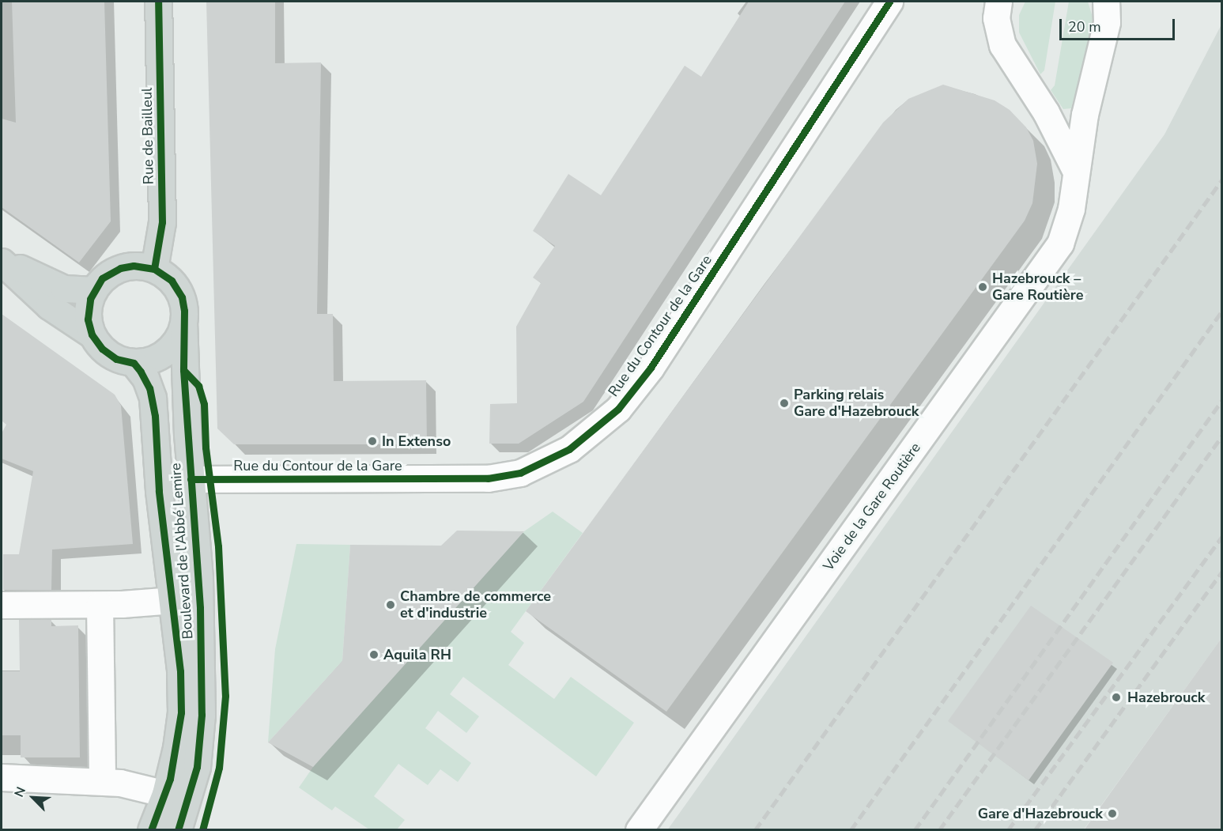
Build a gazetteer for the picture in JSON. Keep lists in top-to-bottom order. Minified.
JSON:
{"streets":{"main road":["Rue de Bailleul","Boulevard de l'Abbé Lemire"],"street":["Rue du Contour de la Gare","Voie de la Gare Routière"]},"crossings":[["Rue de Bailleul","Boulevard de l'Abbé Lemire"],["Rue du Contour de la Gare","Boulevard de l'Abbé Lemire"]],"places":["Hazebrouck – Gare Routière","Parking relais Gare d'Hazebrouck","In Extenso","Chambre de commerce et d'industrie","Aquila RH","Hazebrouck","Gare d'Hazebrouck"],"scale_bar":"20 m","north":"top left"}
